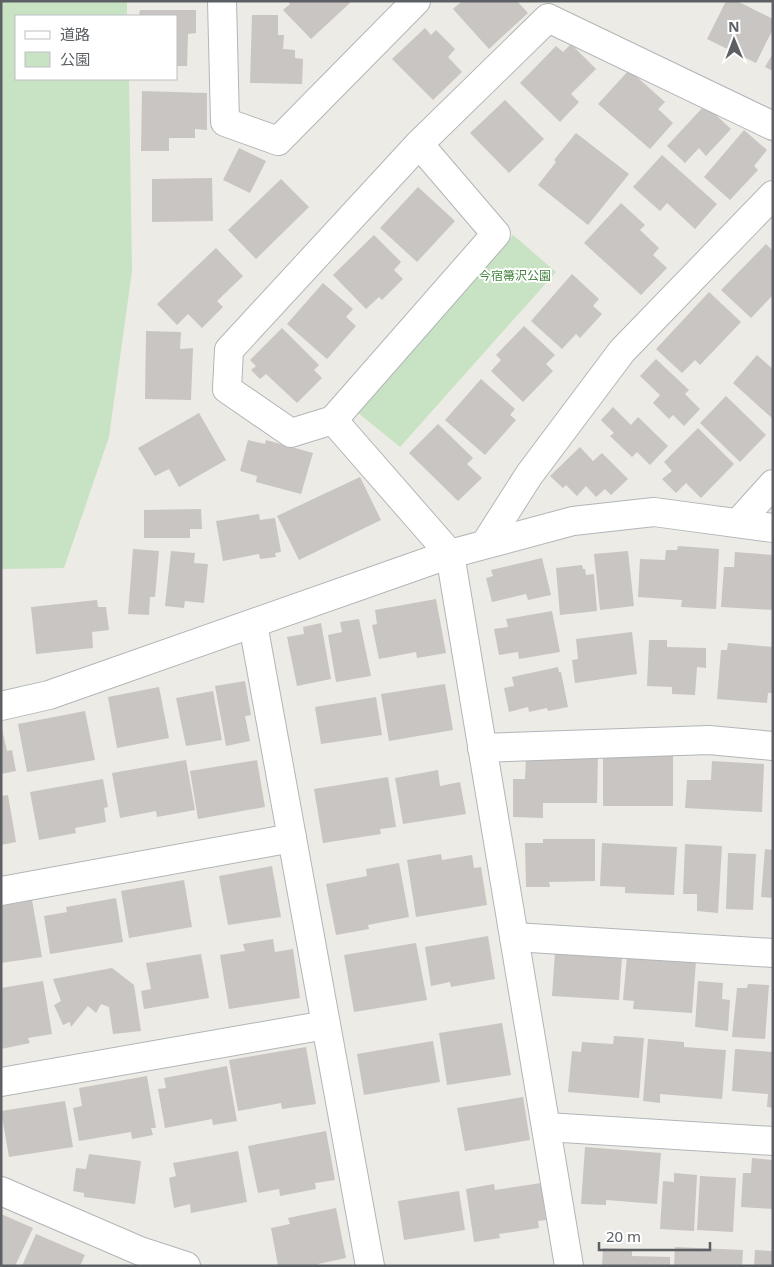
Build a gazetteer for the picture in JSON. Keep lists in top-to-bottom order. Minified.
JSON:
{"parks":["今宿箒沢公園"],"legend":["道路","公園"],"scale_bar":"20 m","north":"top"}
